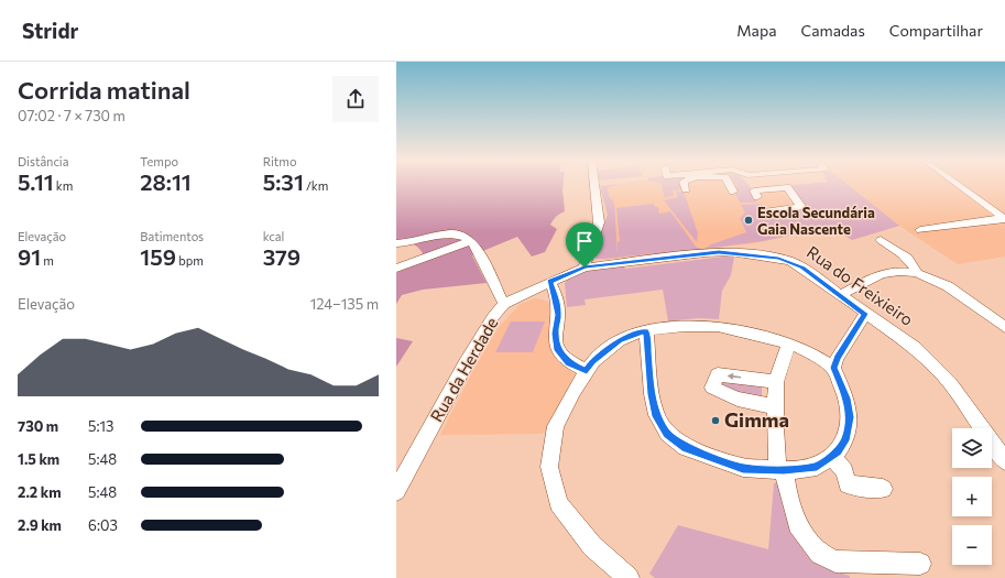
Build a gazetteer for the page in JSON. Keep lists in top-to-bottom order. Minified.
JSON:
{"streets":{"street":["Rua do Freixieiro","Rua da Herdade"]},"crossings":[["Rua do Freixieiro","Rua da Herdade"]],"places":["Escola Secundária Gaia Nascente","Gimma"],"page":{"header":"Stridr","nav":["Mapa","Camadas","Compartilhar"],"heading":["Corrida matinal","07:02 · 7 × 730 m"],"stats":[["Distância","5.11 km"],["Tempo","28:11"],["Ritmo","5:31 /km"],["Elevação","91 m"],["Batimentos","159 bpm"],["kcal","379"]],"chart":["Elevação","124–135 m"],"list":[{"name":"730 m","note":"5:13"},{"name":"1.5 km","note":"5:48"},{"name":"2.2 km","note":"5:48"},{"name":"2.9 km","note":"6:03"}],"map_buttons":["+","−"]}}
